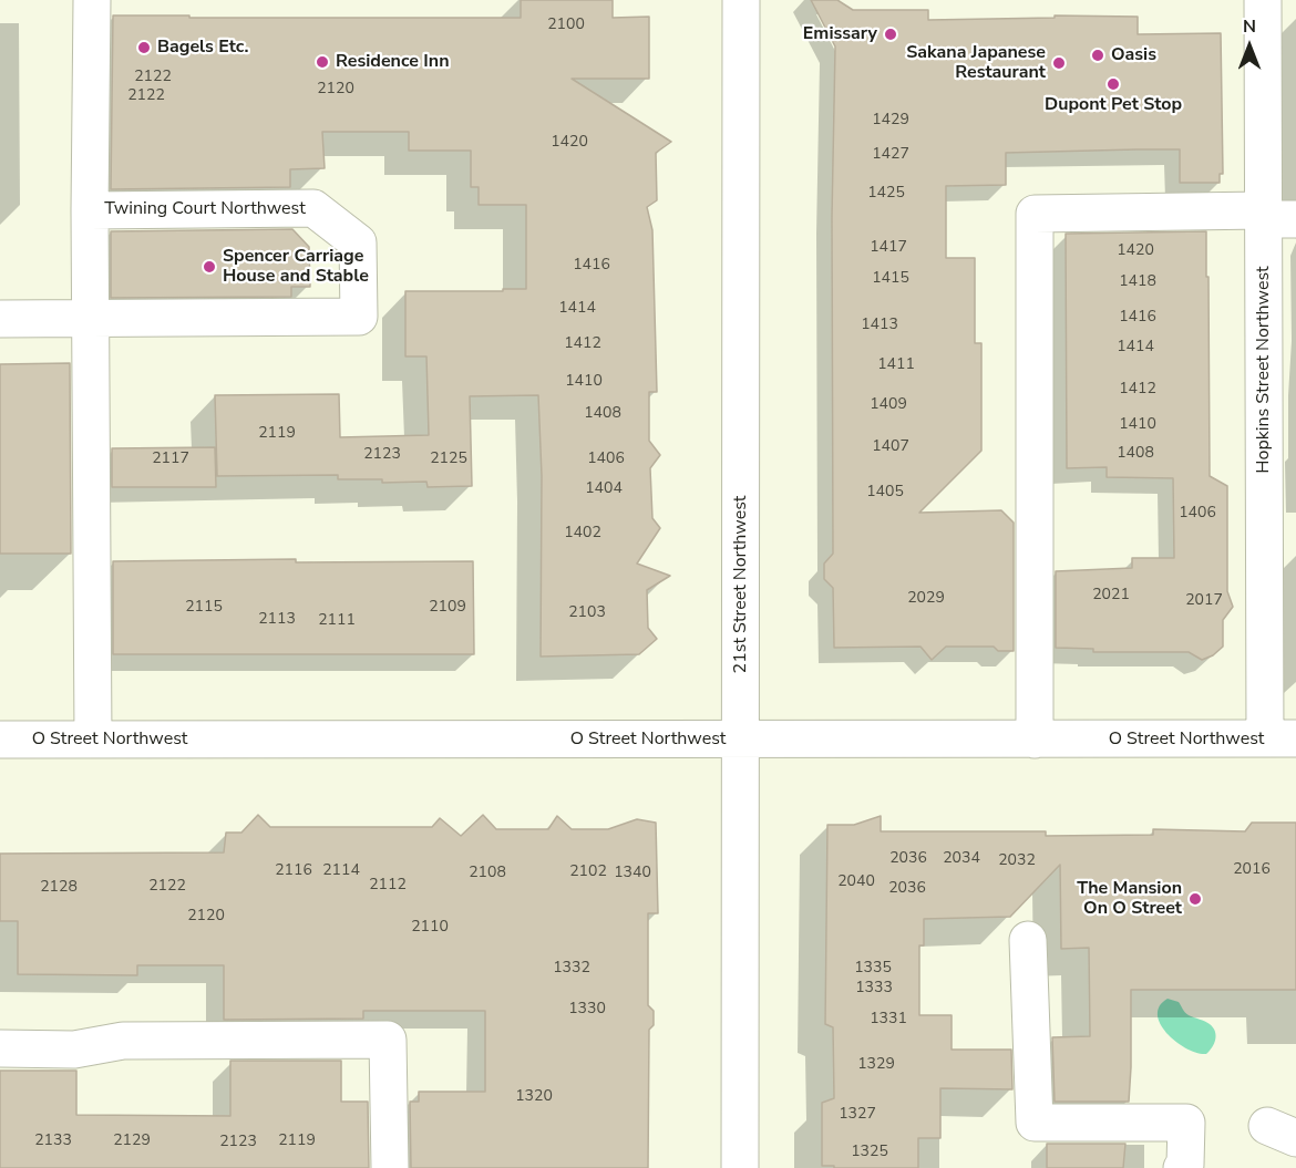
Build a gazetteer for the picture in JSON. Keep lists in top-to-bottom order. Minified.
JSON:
{"streets":{"street":["Twining Court Northwest","Hopkins Street Northwest","21st Street Northwest","O Street Northwest"]},"crossings":[["Hopkins Street Northwest","O Street Northwest"],["21st Street Northwest","O Street Northwest"]],"places":["Emissary","Bagels Etc.","Oasis","Residence Inn","Sakana Japanese Restaurant","Dupont Pet Stop","Spencer Carriage House and Stable","The Mansion On O Street"],"house_numbers":["2100","2122","2120","2122","1429","1420","1427","1425","1417","1420","1416","1415","1418","1414","1416","1413","1412","1414","1411","1410","1412","1409","1408","1410","2119","1407","1408","2123","2117","2125","1406","1404","1405","1406","1402","2021","2029","2017","2115","2109","2103","2113","2111","2036","2034","2032","2016","2116","2114","2102","2108","1340","2040","2112","2122","2128","2036","2120","2110","1332","1335","1333","1330","1331","1329","1320","1327","2133","2129","2119","2123","1325"],"north":"top"}
